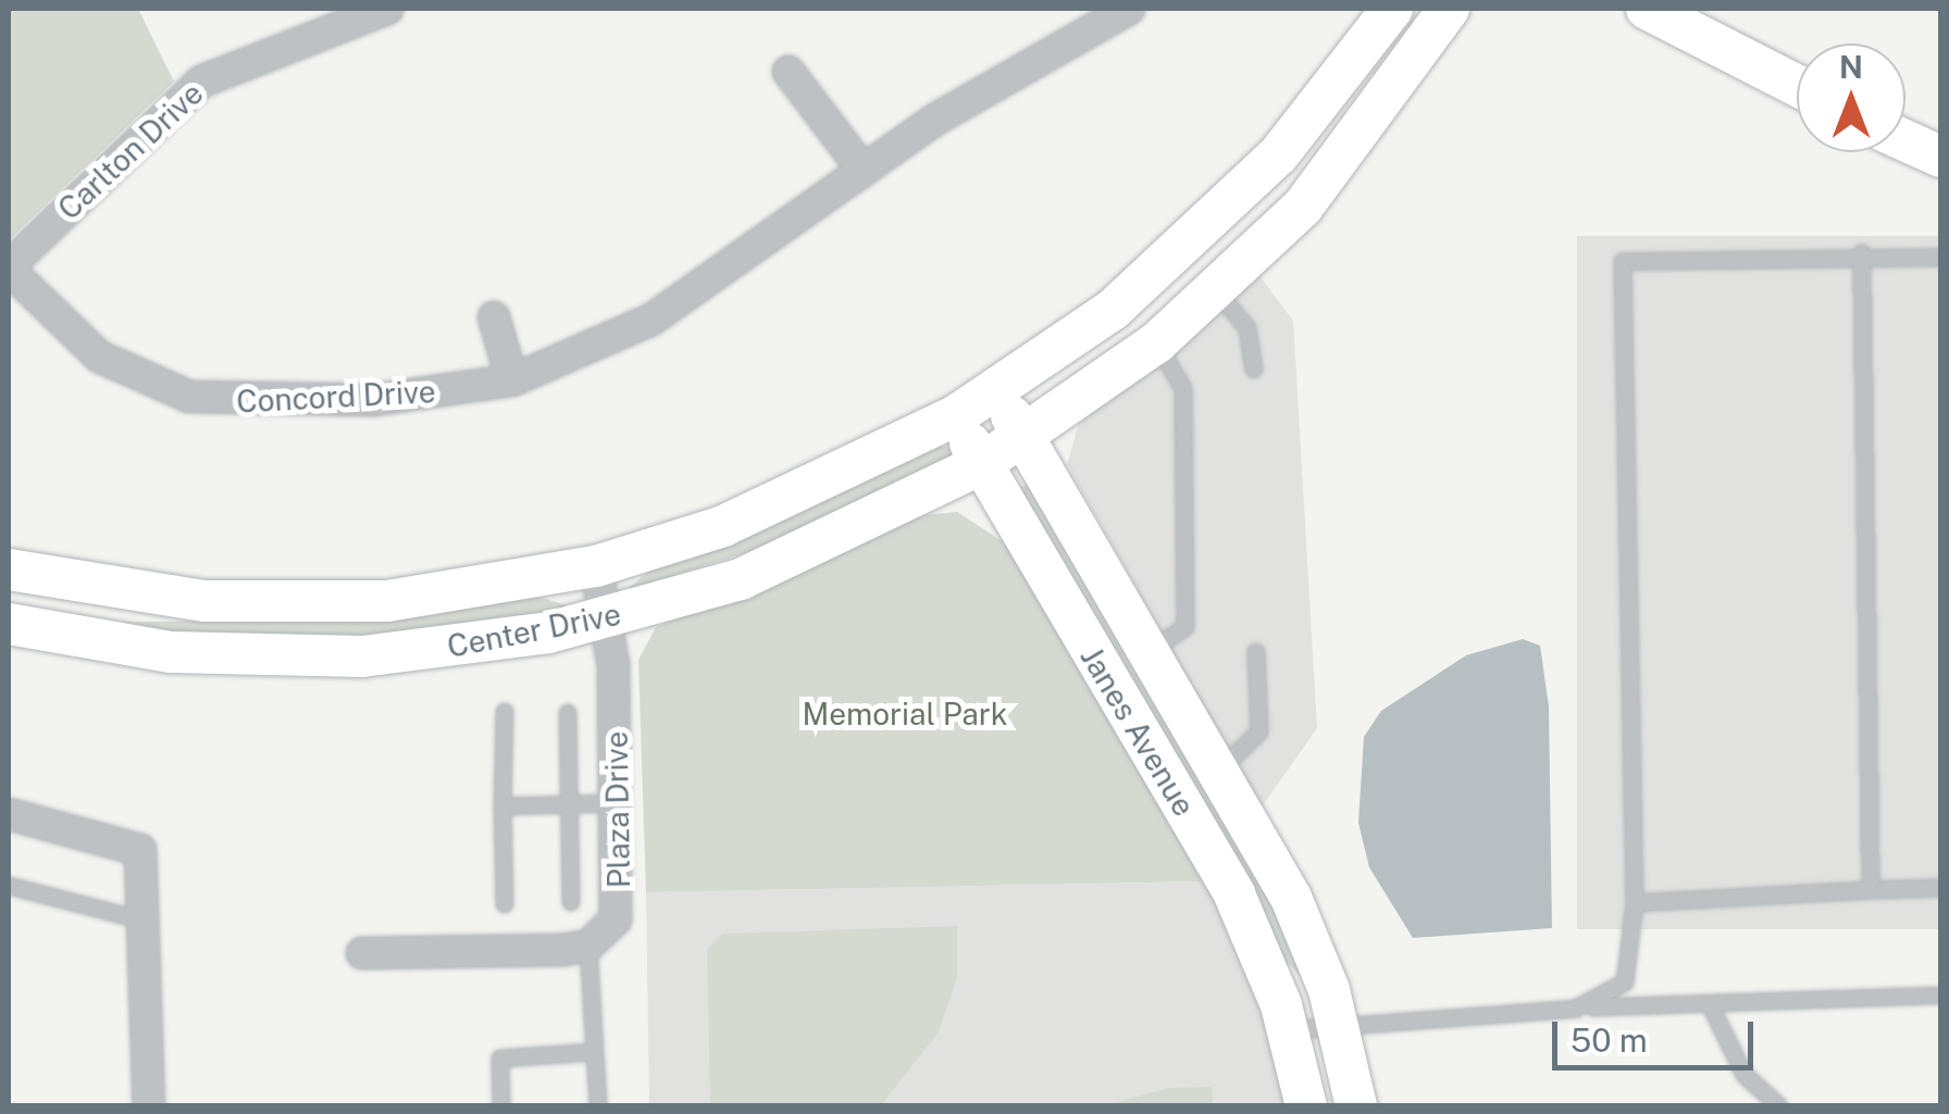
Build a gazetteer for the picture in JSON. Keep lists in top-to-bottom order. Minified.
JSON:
{"streets":{"street":["Carlton Drive","Concord Drive","Center Drive","Janes Avenue","Plaza Drive"]},"crossings":[["Carlton Drive","Concord Drive"],["Center Drive","Janes Avenue"],["Center Drive","Plaza Drive"]],"parks":["Memorial Park"],"scale_bar":"50 m","north":"top"}
